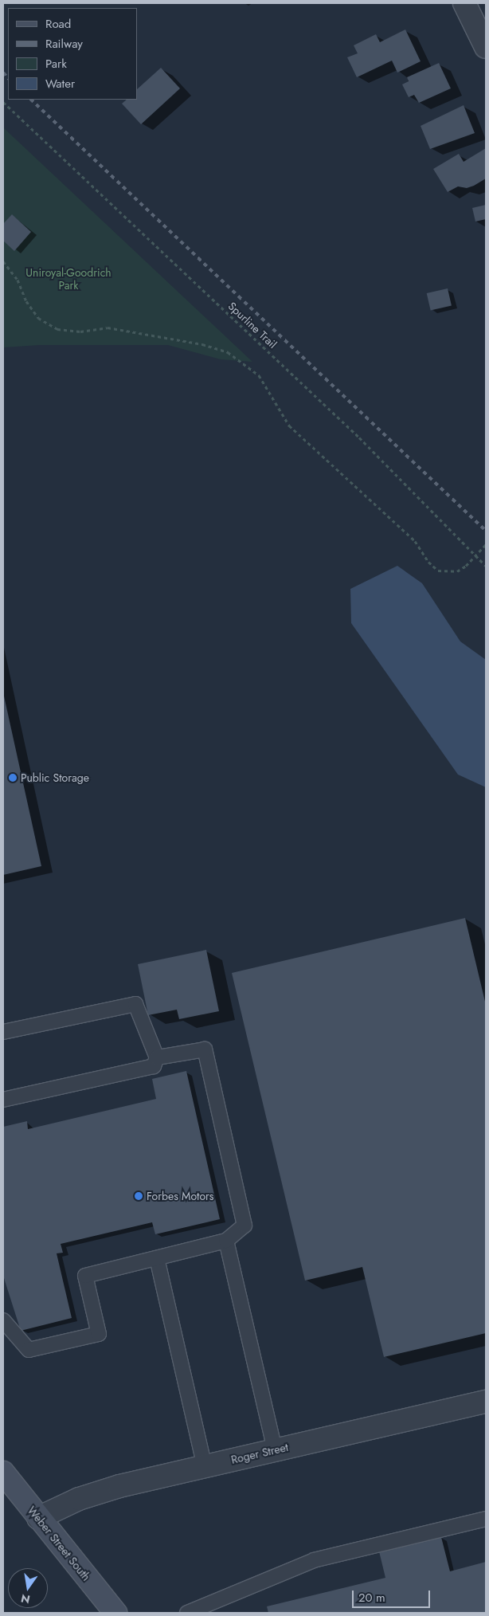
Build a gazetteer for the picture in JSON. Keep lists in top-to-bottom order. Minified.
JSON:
{"streets":{"main road":["Weber Street South"],"street":["Roger Street"],"path":["Spurline Trail"]},"crossings":[["Roger Street","Weber Street South"]],"parks":["Uniroyal-Goodrich Park"],"places":["Public Storage","Forbes Motors"],"legend":["Road","Railway","Park","Water"],"scale_bar":"20 m","north":"bottom"}
